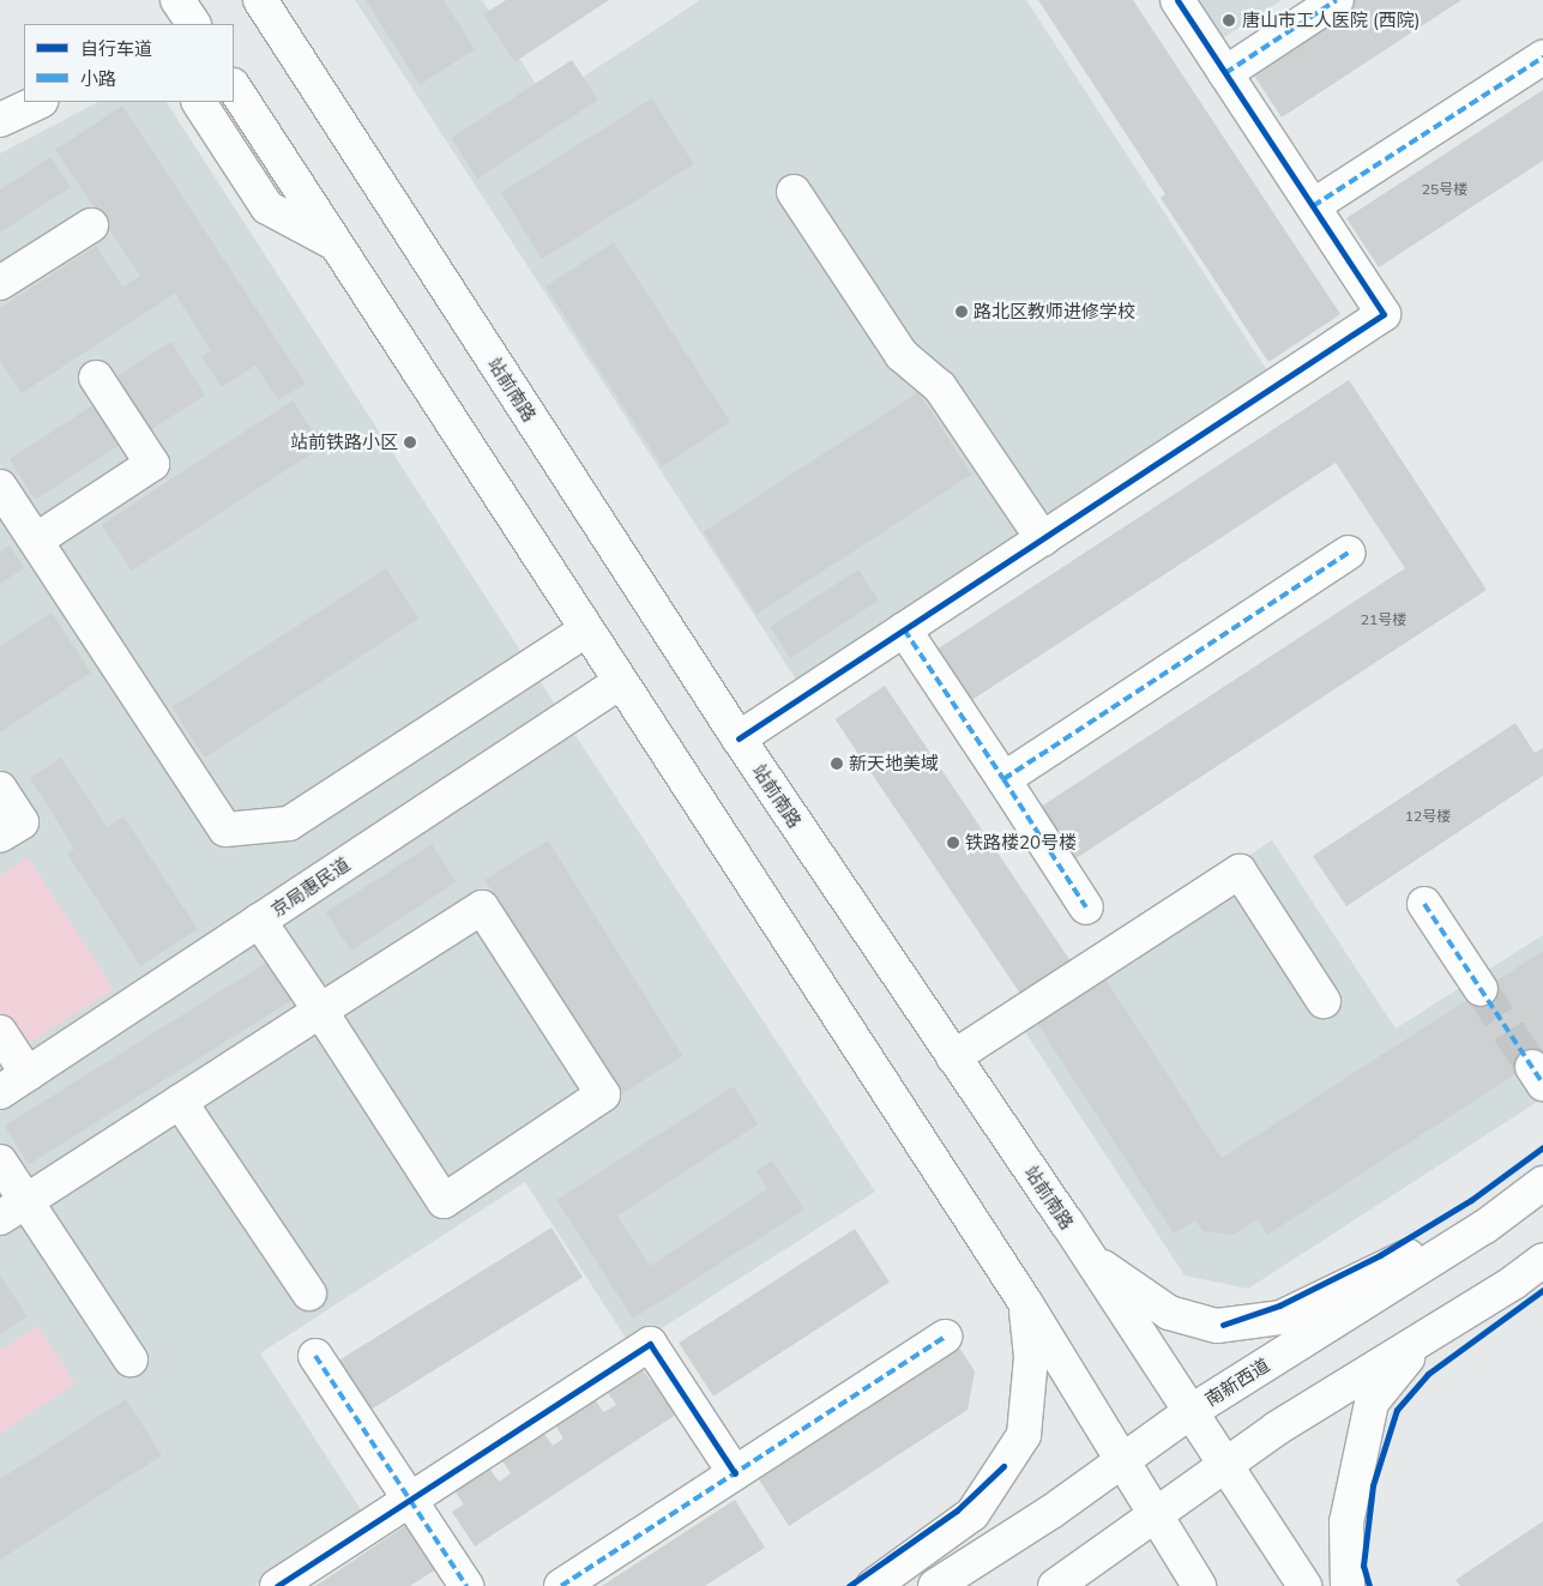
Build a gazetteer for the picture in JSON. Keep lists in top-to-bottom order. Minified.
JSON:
{"streets":{"main road":["站前南路","京局惠民道","南新西道"]},"crossings":[["站前南路","南新西道"]],"places":["唐山市工人医院 (西院)","路北区教师进修学校","站前铁路小区","新天地美域","铁路楼20号楼"],"house_numbers":["25号楼","21号楼","12号楼"],"legend":["自行车道","小路"]}
